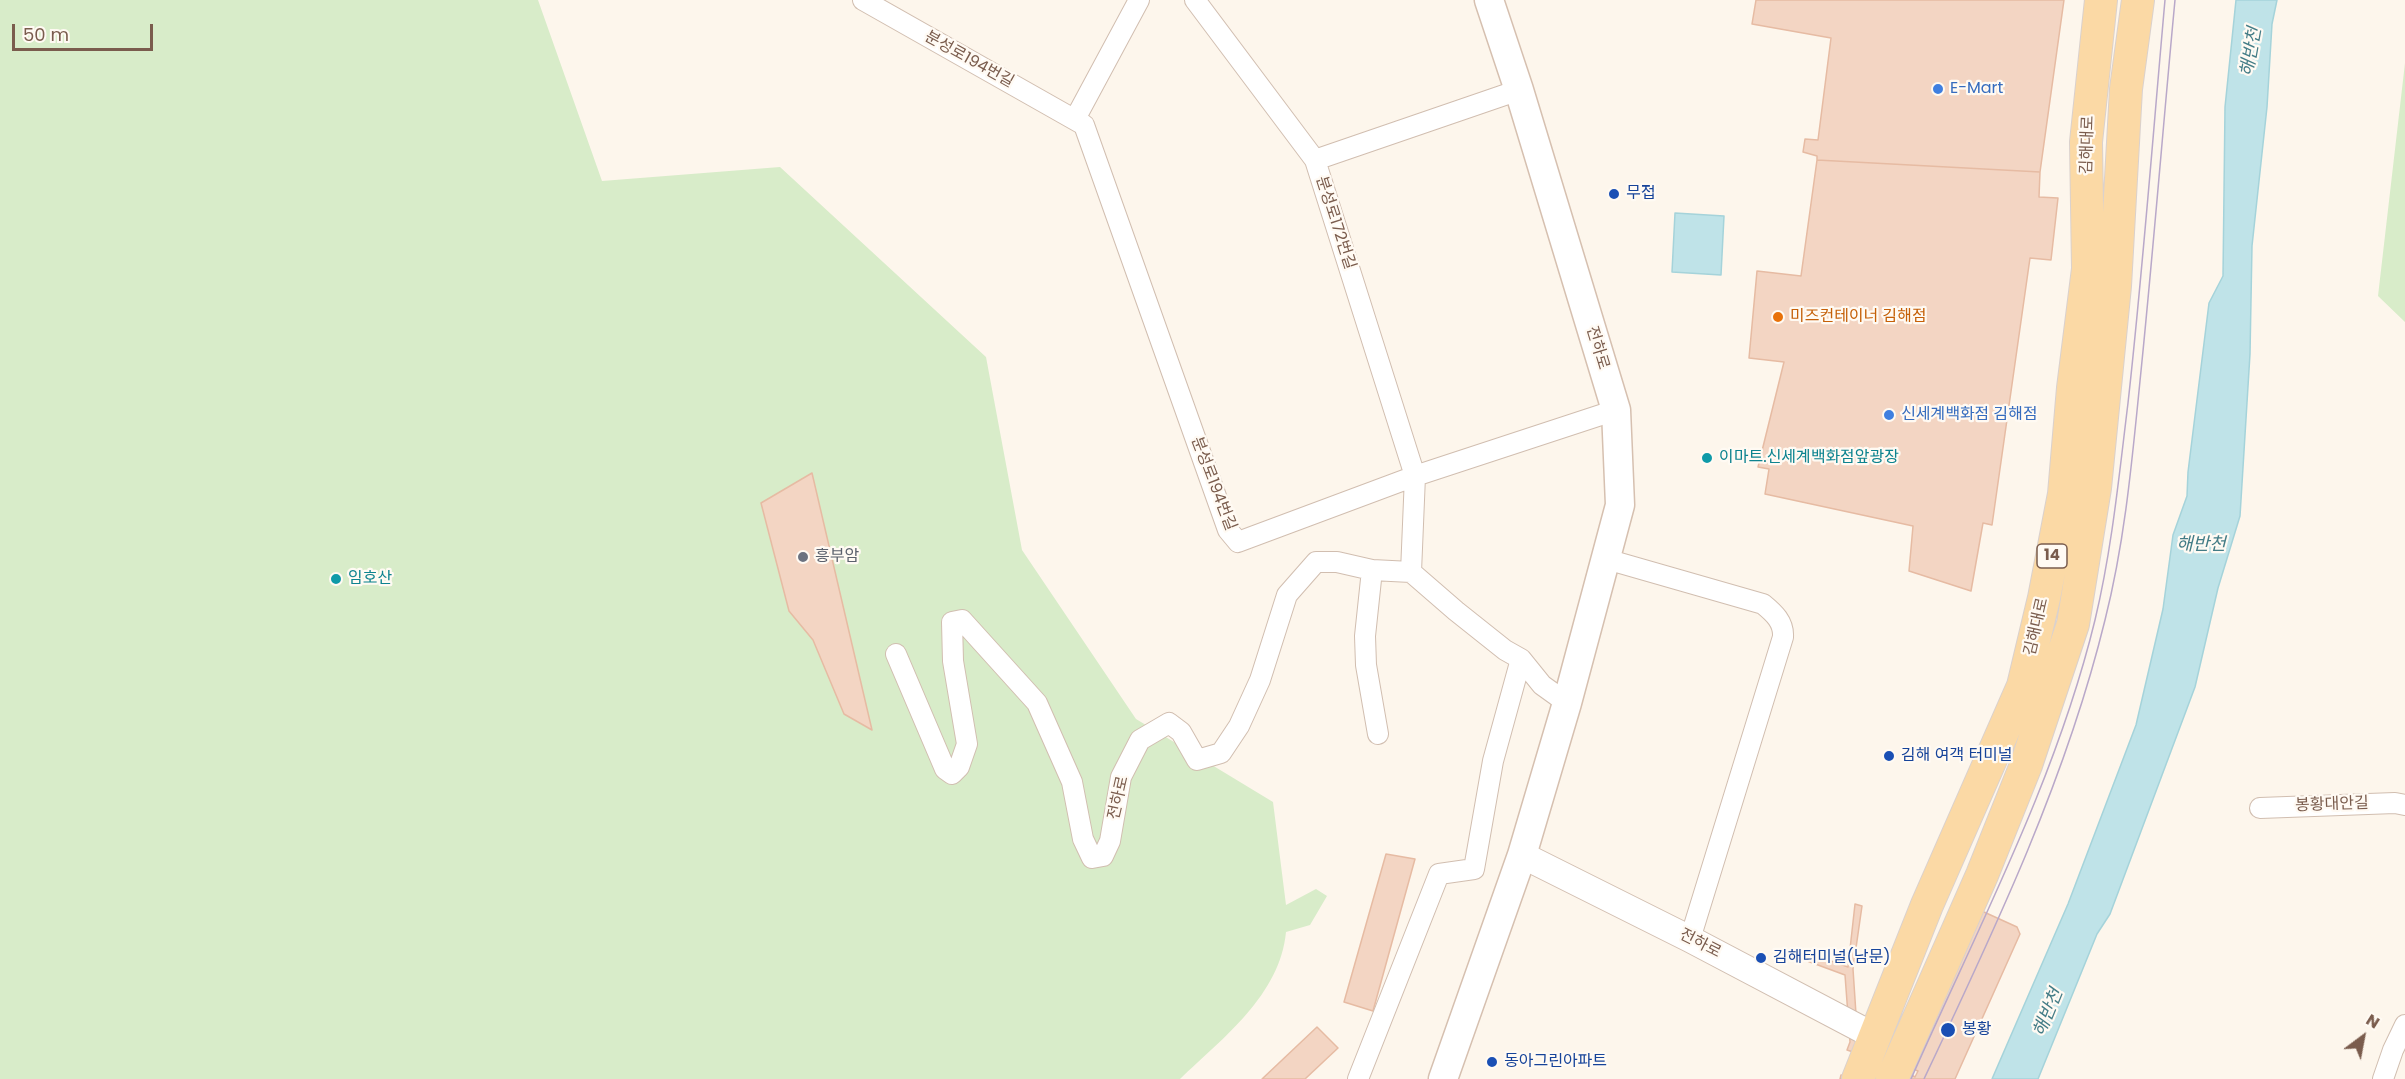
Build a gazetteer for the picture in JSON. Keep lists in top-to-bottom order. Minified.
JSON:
{"streets":{"main road":["김해대로","전하로","14"],"street":["분성로194번길","분성로172번길","봉황대안길"]},"crossings":[["분성로194번길","분성로172번길"],["분성로194번길","전하로"],["김해대로","전하로"],["분성로172번길","전하로"]],"water":["해반천"],"places":["E-Mart","무접","미즈컨테이너 김해점","신세계백화점 김해점","이마트.신세계백화점앞광장","흥부암","임호산","김해 여객 터미널","김해터미널(남문)","봉황","동아그린아파트"],"scale_bar":"50 m","north":"top right"}
